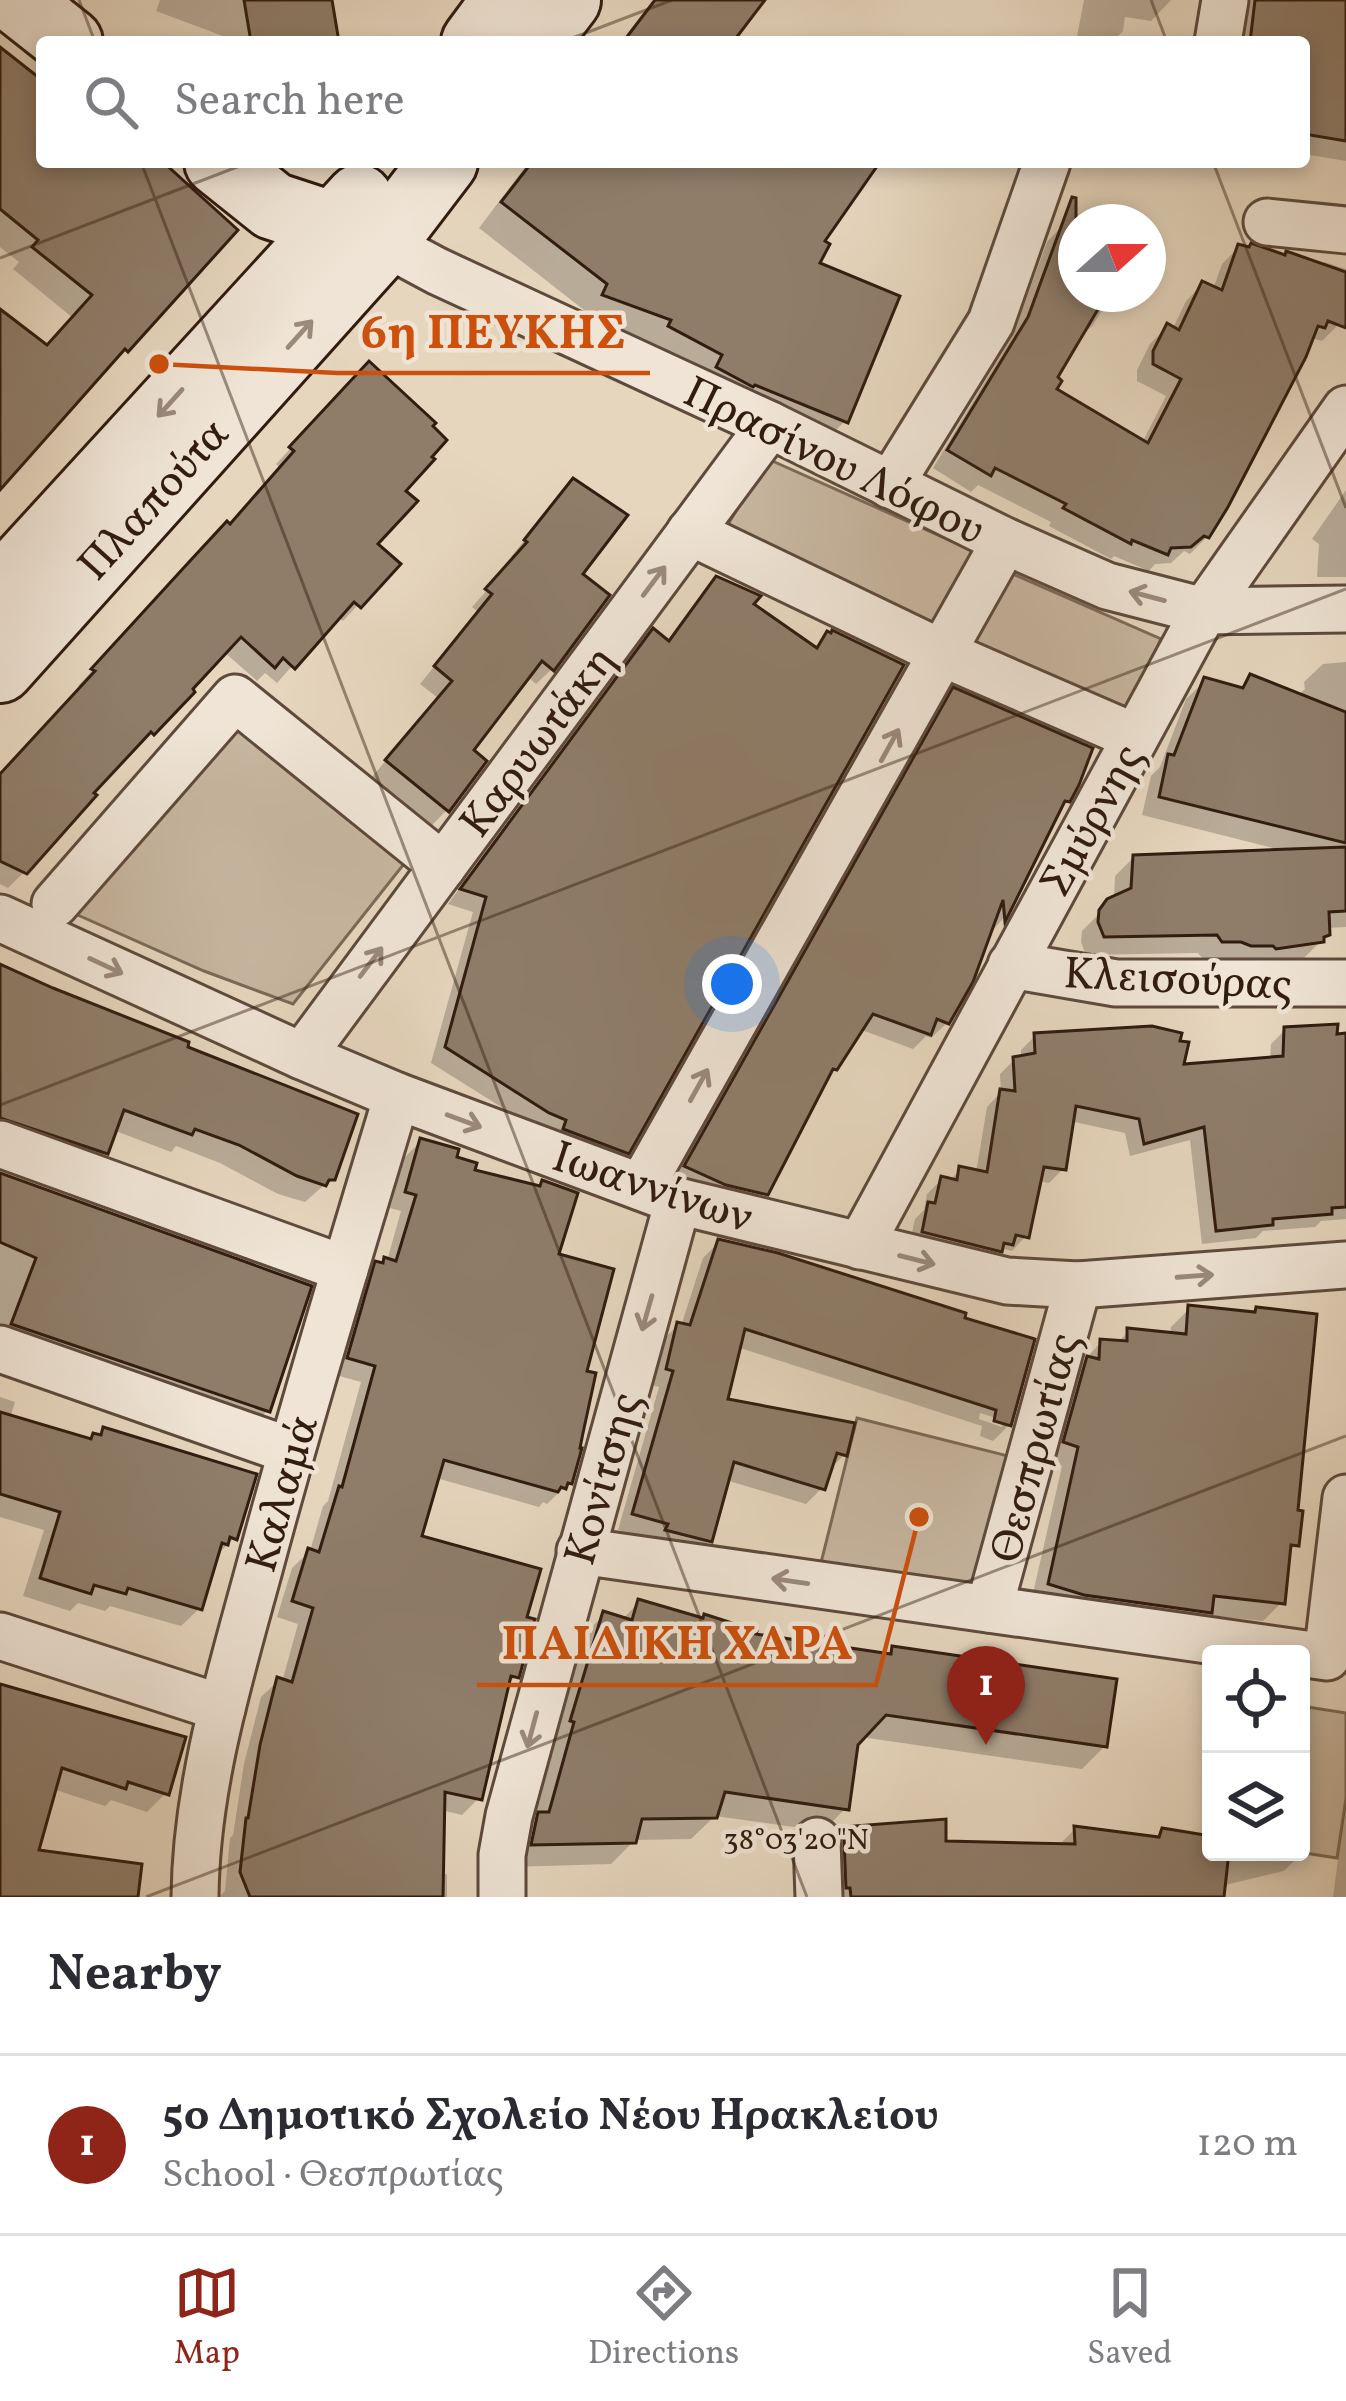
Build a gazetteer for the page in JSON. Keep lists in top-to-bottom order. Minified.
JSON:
{"streets":{"main road":["Πρασίνου Λόφου","Πλαπούτα"],"street":["Καρυωτάκη","Σμύρνης","Κλεισούρας","Ιωαννίνων","Θεσπρωτίας","Κονίτσης","Καλαμά"]},"crossings":[["Πρασίνου Λόφου","Πλαπούτα"],["Πρασίνου Λόφου","Καρυωτάκη"],["Πρασίνου Λόφου","Σμύρνης"],["Πρασίνου Λόφου","Κονίτσης"],["Καρυωτάκη","Ιωαννίνων"],["Σμύρνης","Κλεισούρας"],["Σμύρνης","Ιωαννίνων"],["Ιωαννίνων","Θεσπρωτίας"],["Ιωαννίνων","Κονίτσης"],["Ιωαννίνων","Καλαμά"]],"one_way":["Καρυωτάκη"],"places":["6η ΠΕΥΚΗΣ","ΠΑΙΔΙΚΗ ΧΑΡΑ"],"north":"right","page":{"search":"Search here","pins":"1","heading":"Nearby","list":[{"mark":"1","name":"5ο Δημοτικό Σχολείο Νέου Ηρακλείου","note":"School · Θεσπρωτίας","value":"120 m"}],"nav":["Map","Directions","Saved"]},"coordinates":["38°03'20\"N"]}
